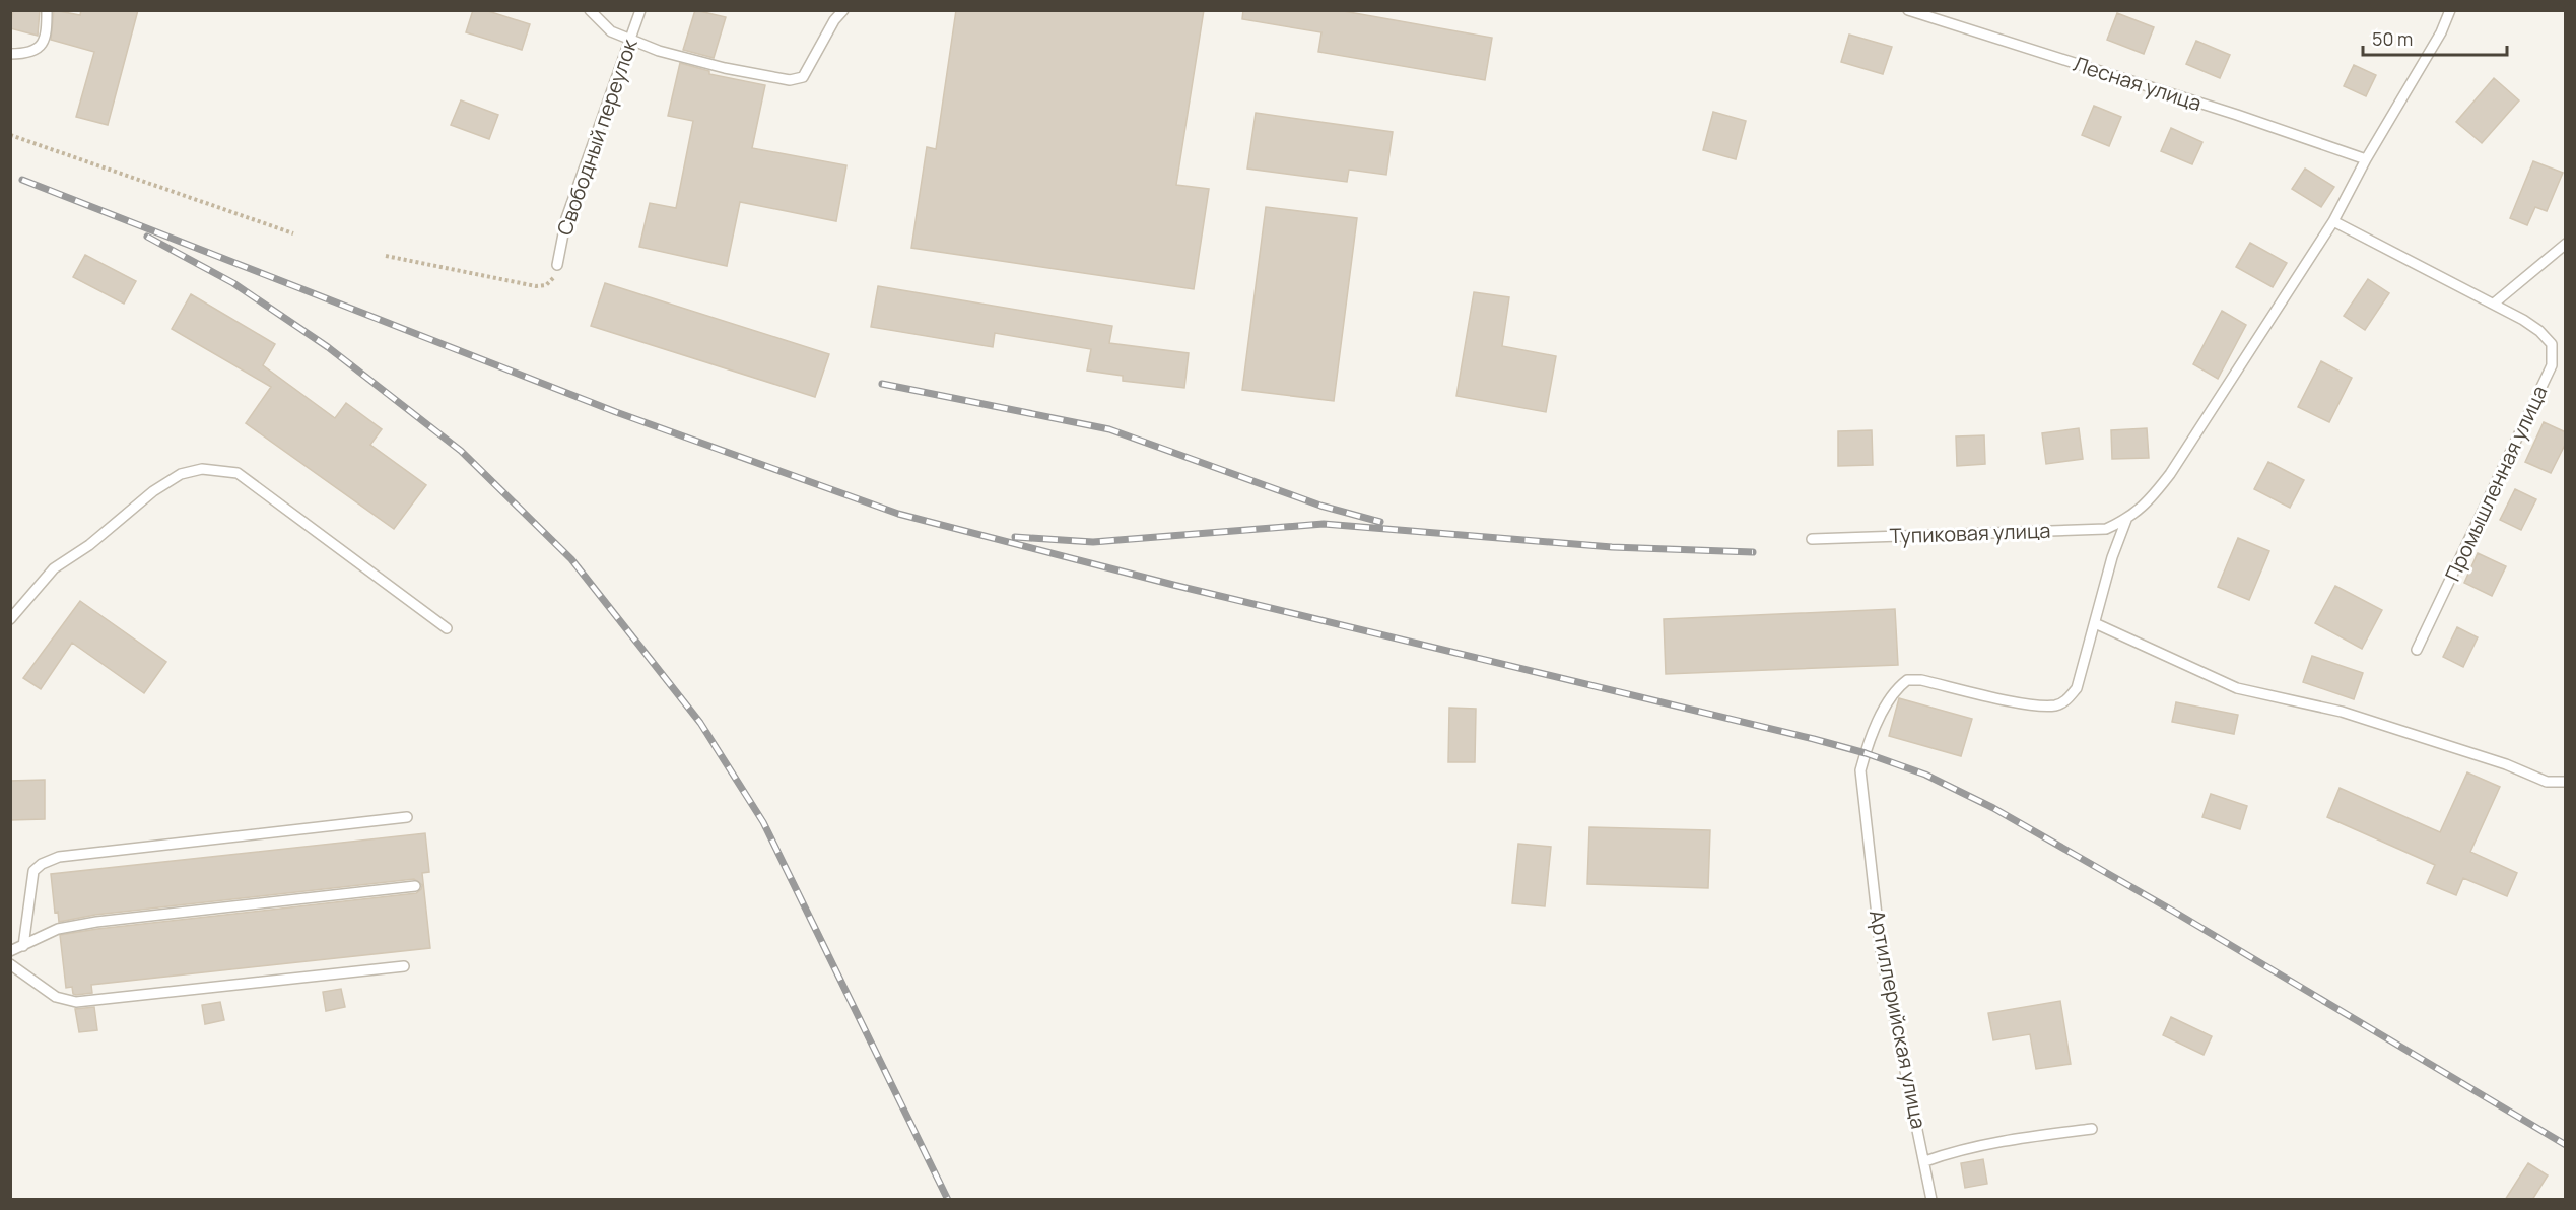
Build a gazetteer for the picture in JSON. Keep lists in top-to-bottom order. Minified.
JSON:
{"streets":{"lane":["Лесная улица","Свободный переулок","Промышленная улица","Тупиковая улица","Артиллерийская улица"]},"scale_bar":"50 m"}
